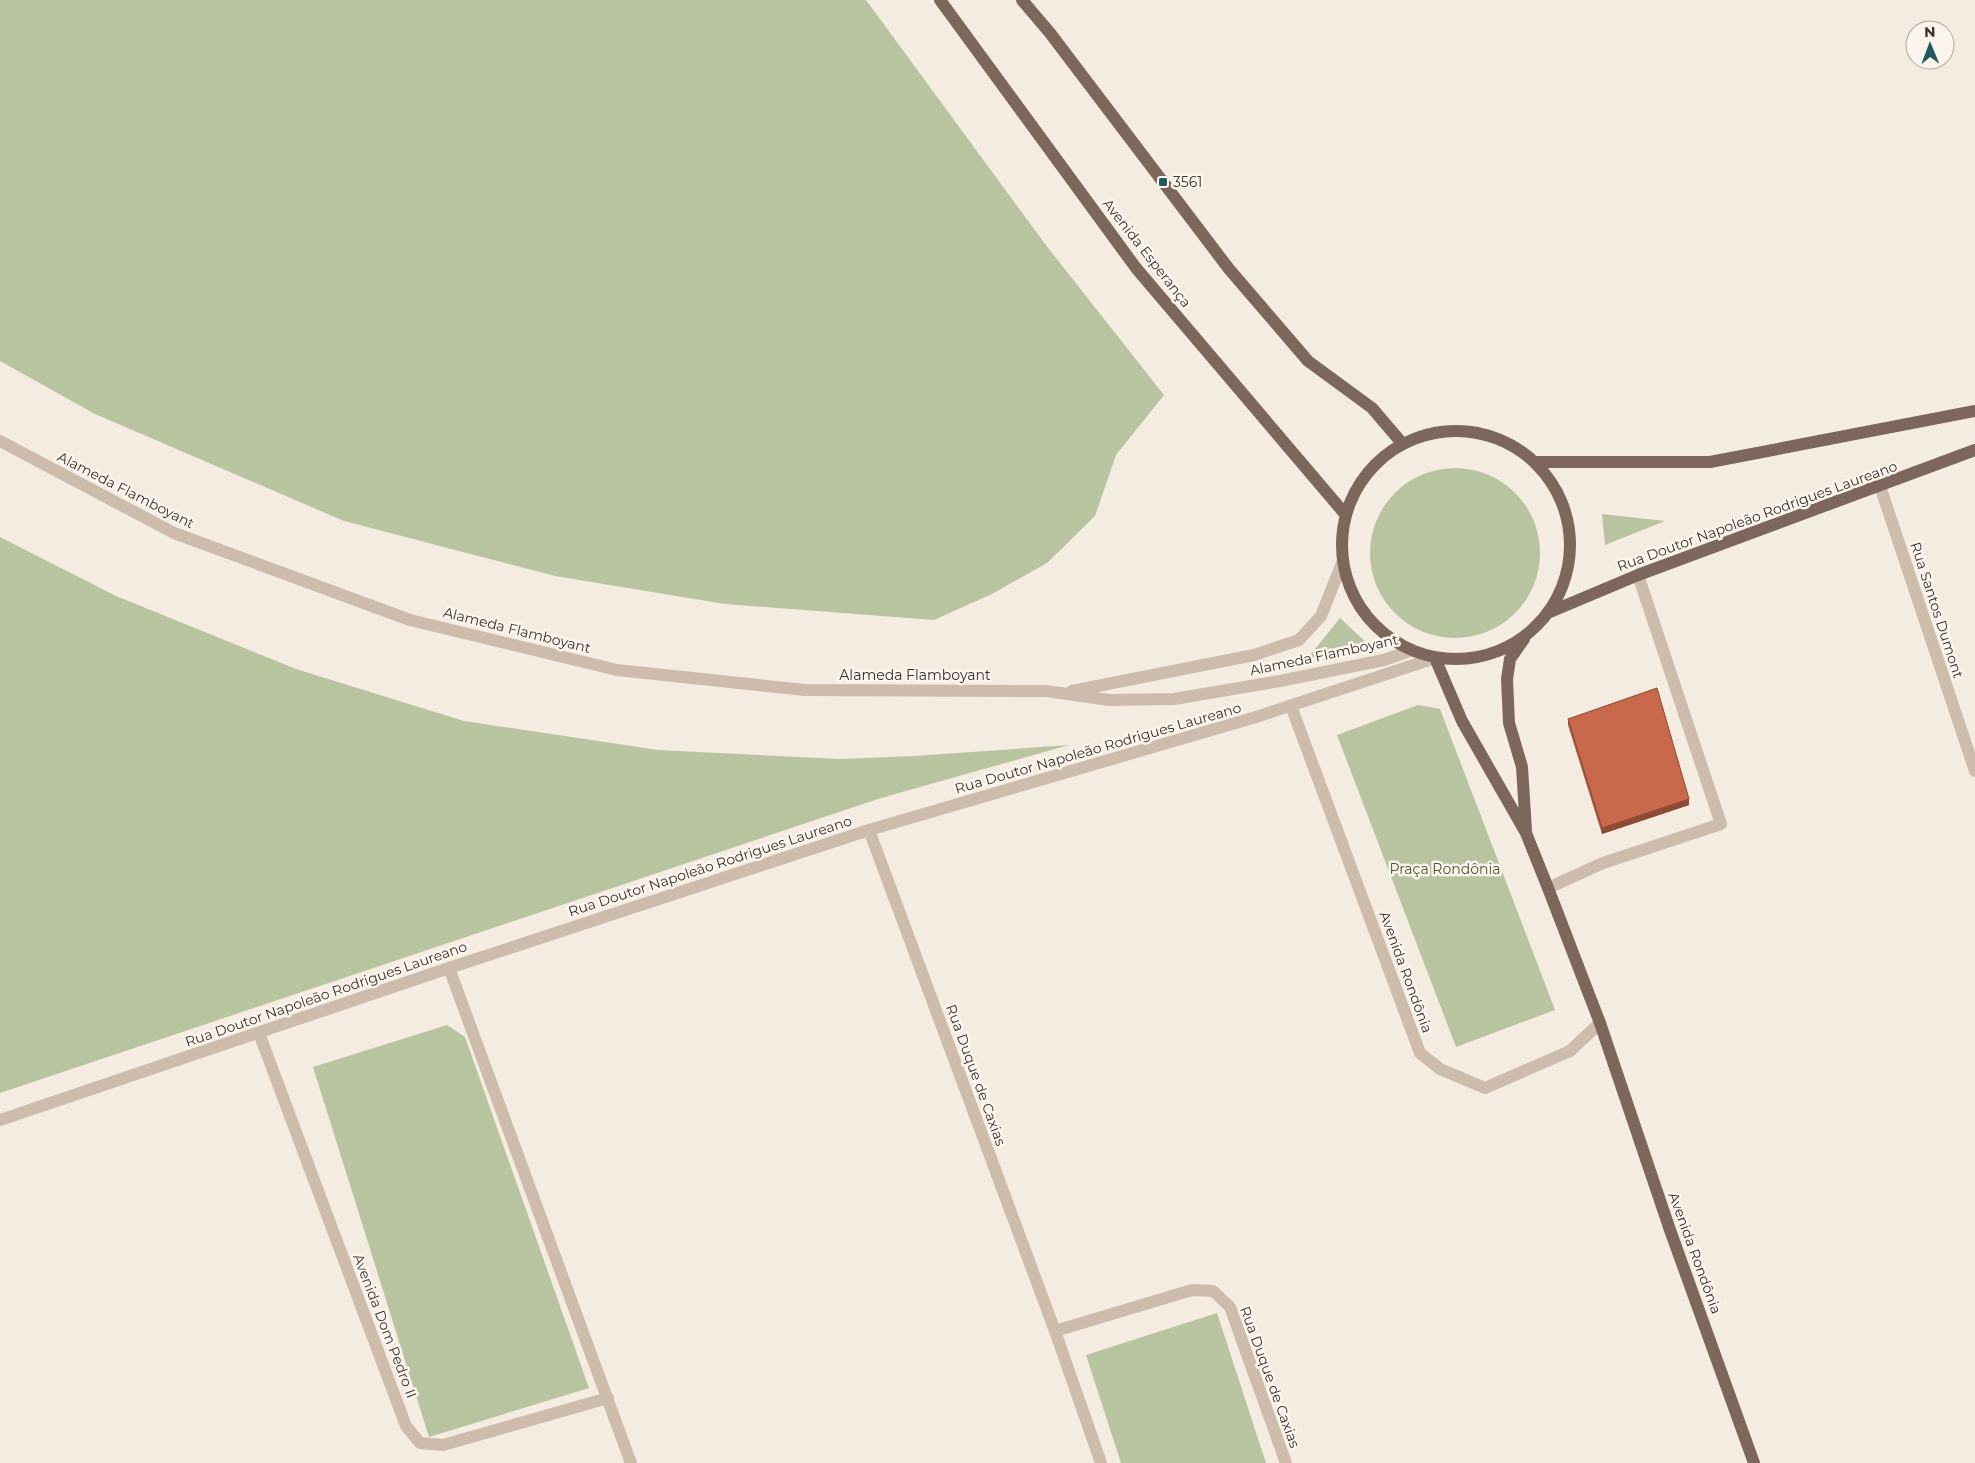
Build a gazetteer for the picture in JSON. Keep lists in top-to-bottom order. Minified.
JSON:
{"streets":{"main road":["Avenida Esperança","Rua Doutor Napoleão Rodrigues Laureano","Avenida Rondônia"],"street":["Alameda Flamboyant","Rua Santos Dumont","Rua Duque de Caxias","Avenida Dom Pedro II"]},"crossings":[["Rua Doutor Napoleão Rodrigues Laureano","Rua Santos Dumont"],["Rua Doutor Napoleão Rodrigues Laureano","Avenida Rondônia"],["Rua Doutor Napoleão Rodrigues Laureano","Rua Duque de Caxias"],["Rua Doutor Napoleão Rodrigues Laureano","Avenida Dom Pedro II"]],"parks":["Praça Rondônia"],"places":{"transit":["3561"]},"north":"top"}
